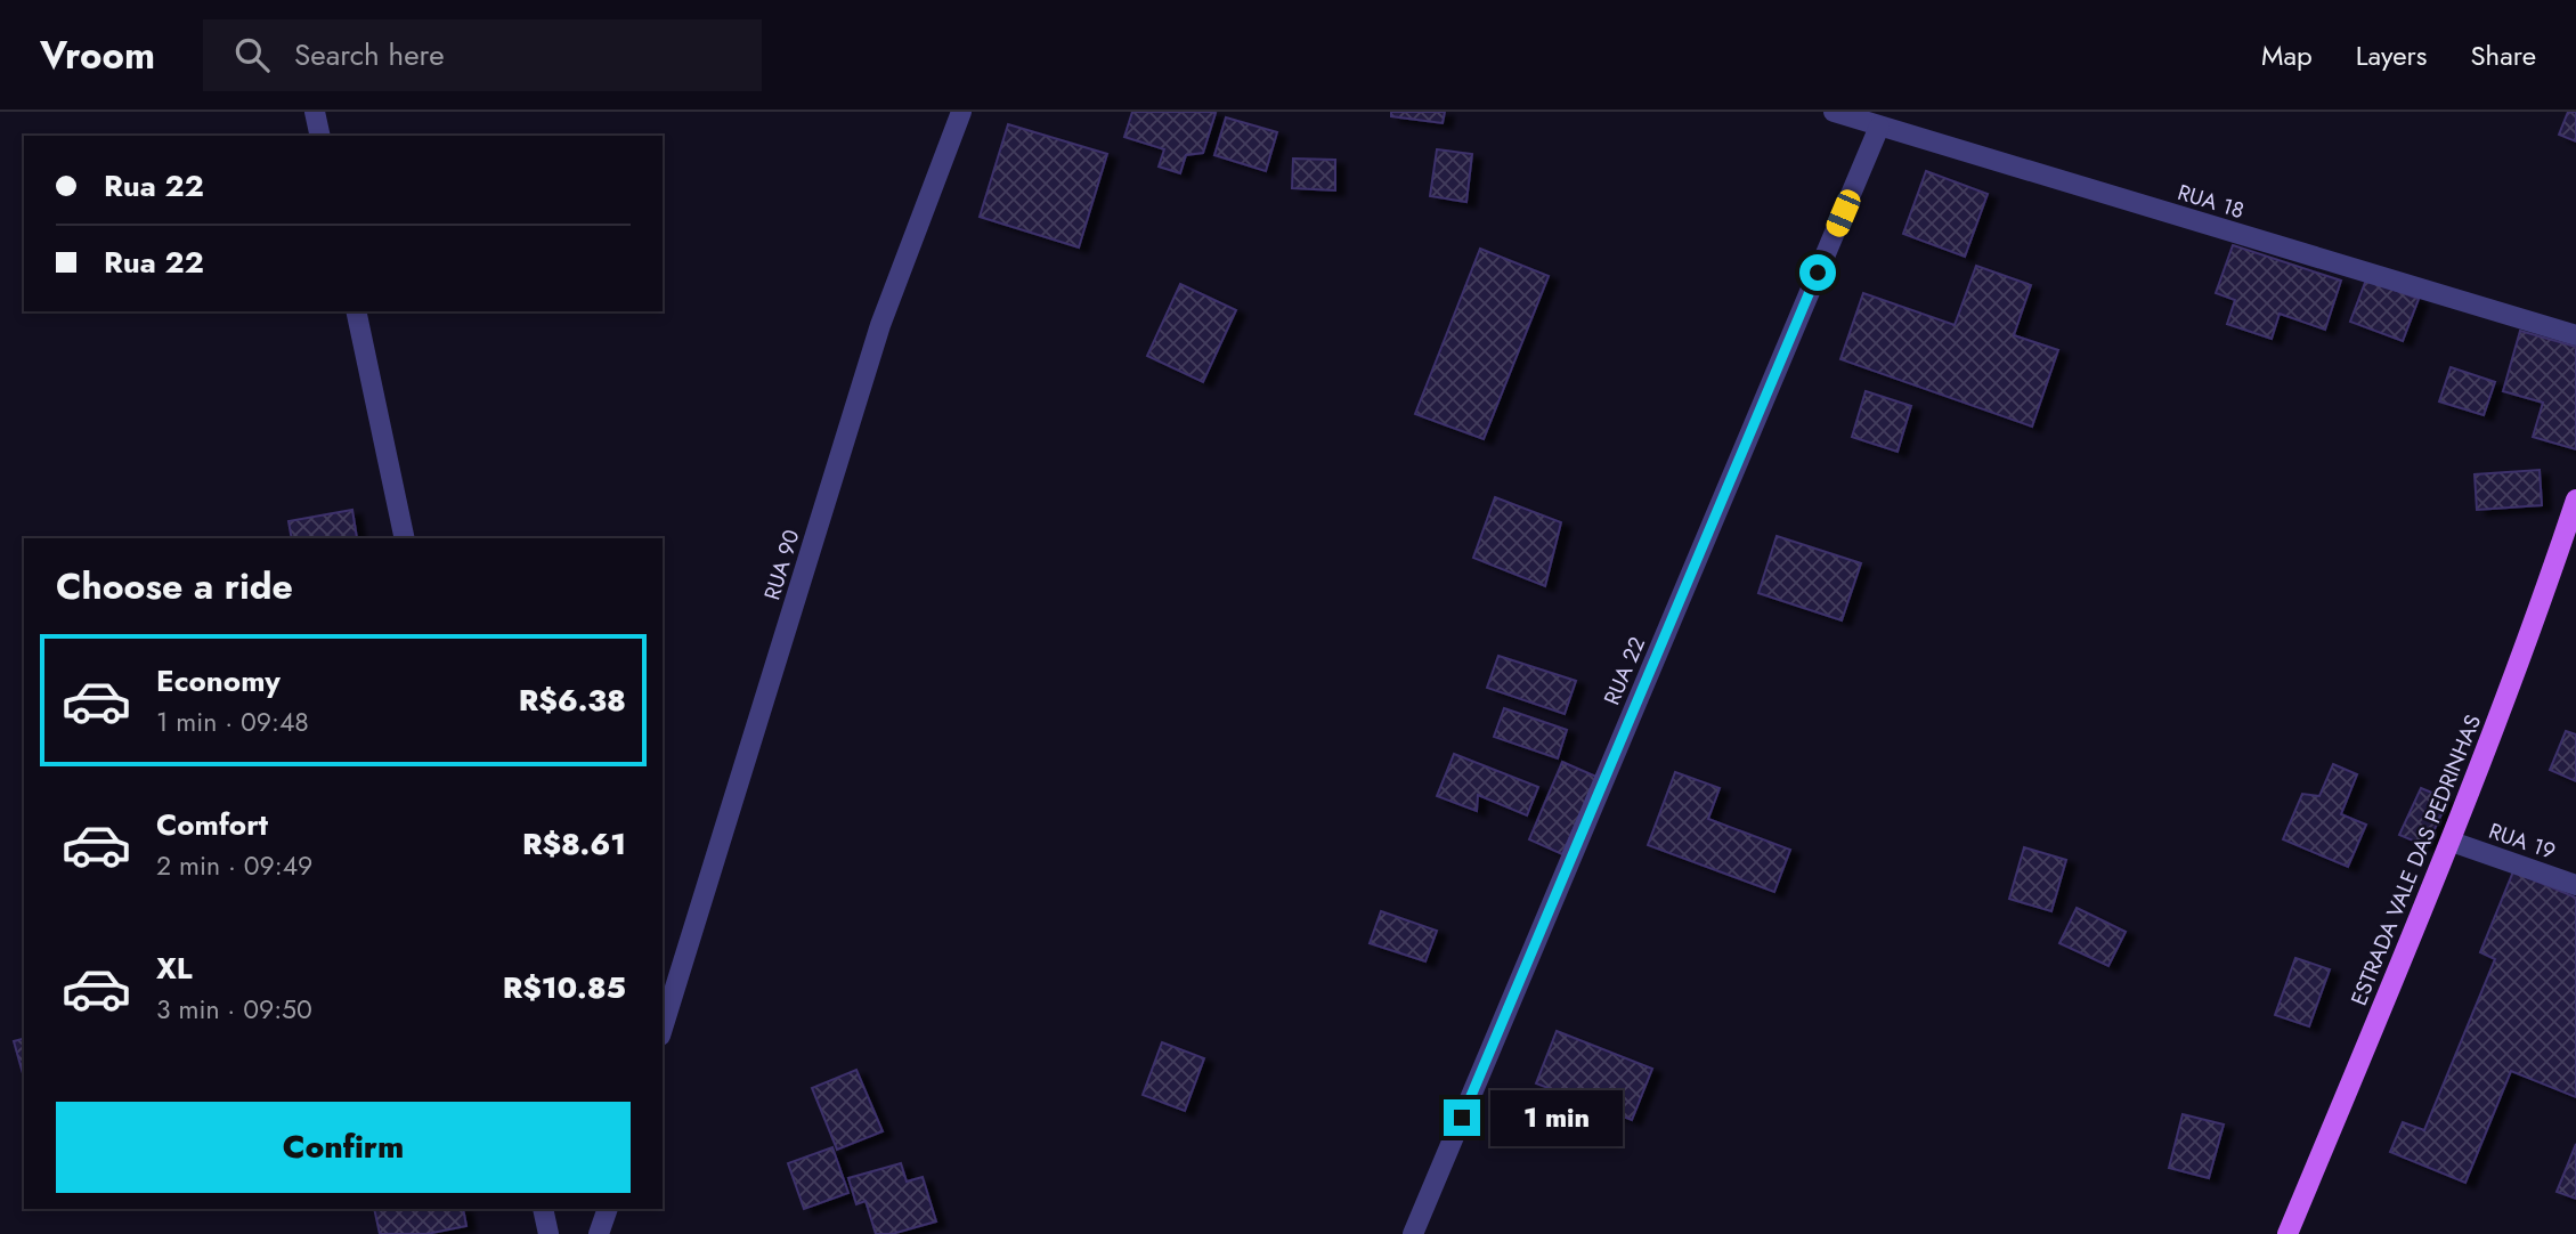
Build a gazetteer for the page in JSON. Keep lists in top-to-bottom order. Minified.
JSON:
{"streets":{"main road":["ESTRADA VALE DAS PEDRINHAS"],"street":["RUA 18","RUA 90","RUA 22","RUA 19"]},"crossings":[["RUA 18","RUA 22"],["RUA 19","ESTRADA VALE DAS PEDRINHAS"]],"page":{"header":"Vroom","search":"Search here","nav":["Map","Layers","Share"],"banner":["Rua 22","Rua 22"],"heading":"Choose a ride","list":[{"name":"Economy","note":"1 min · 09:48","value":"R$6.38"},{"name":"Comfort","note":"2 min · 09:49","value":"R$8.61"},{"name":"XL","note":"3 min · 09:50","value":"R$10.85"}],"buttons":"Confirm","bubble":"1 min"}}
